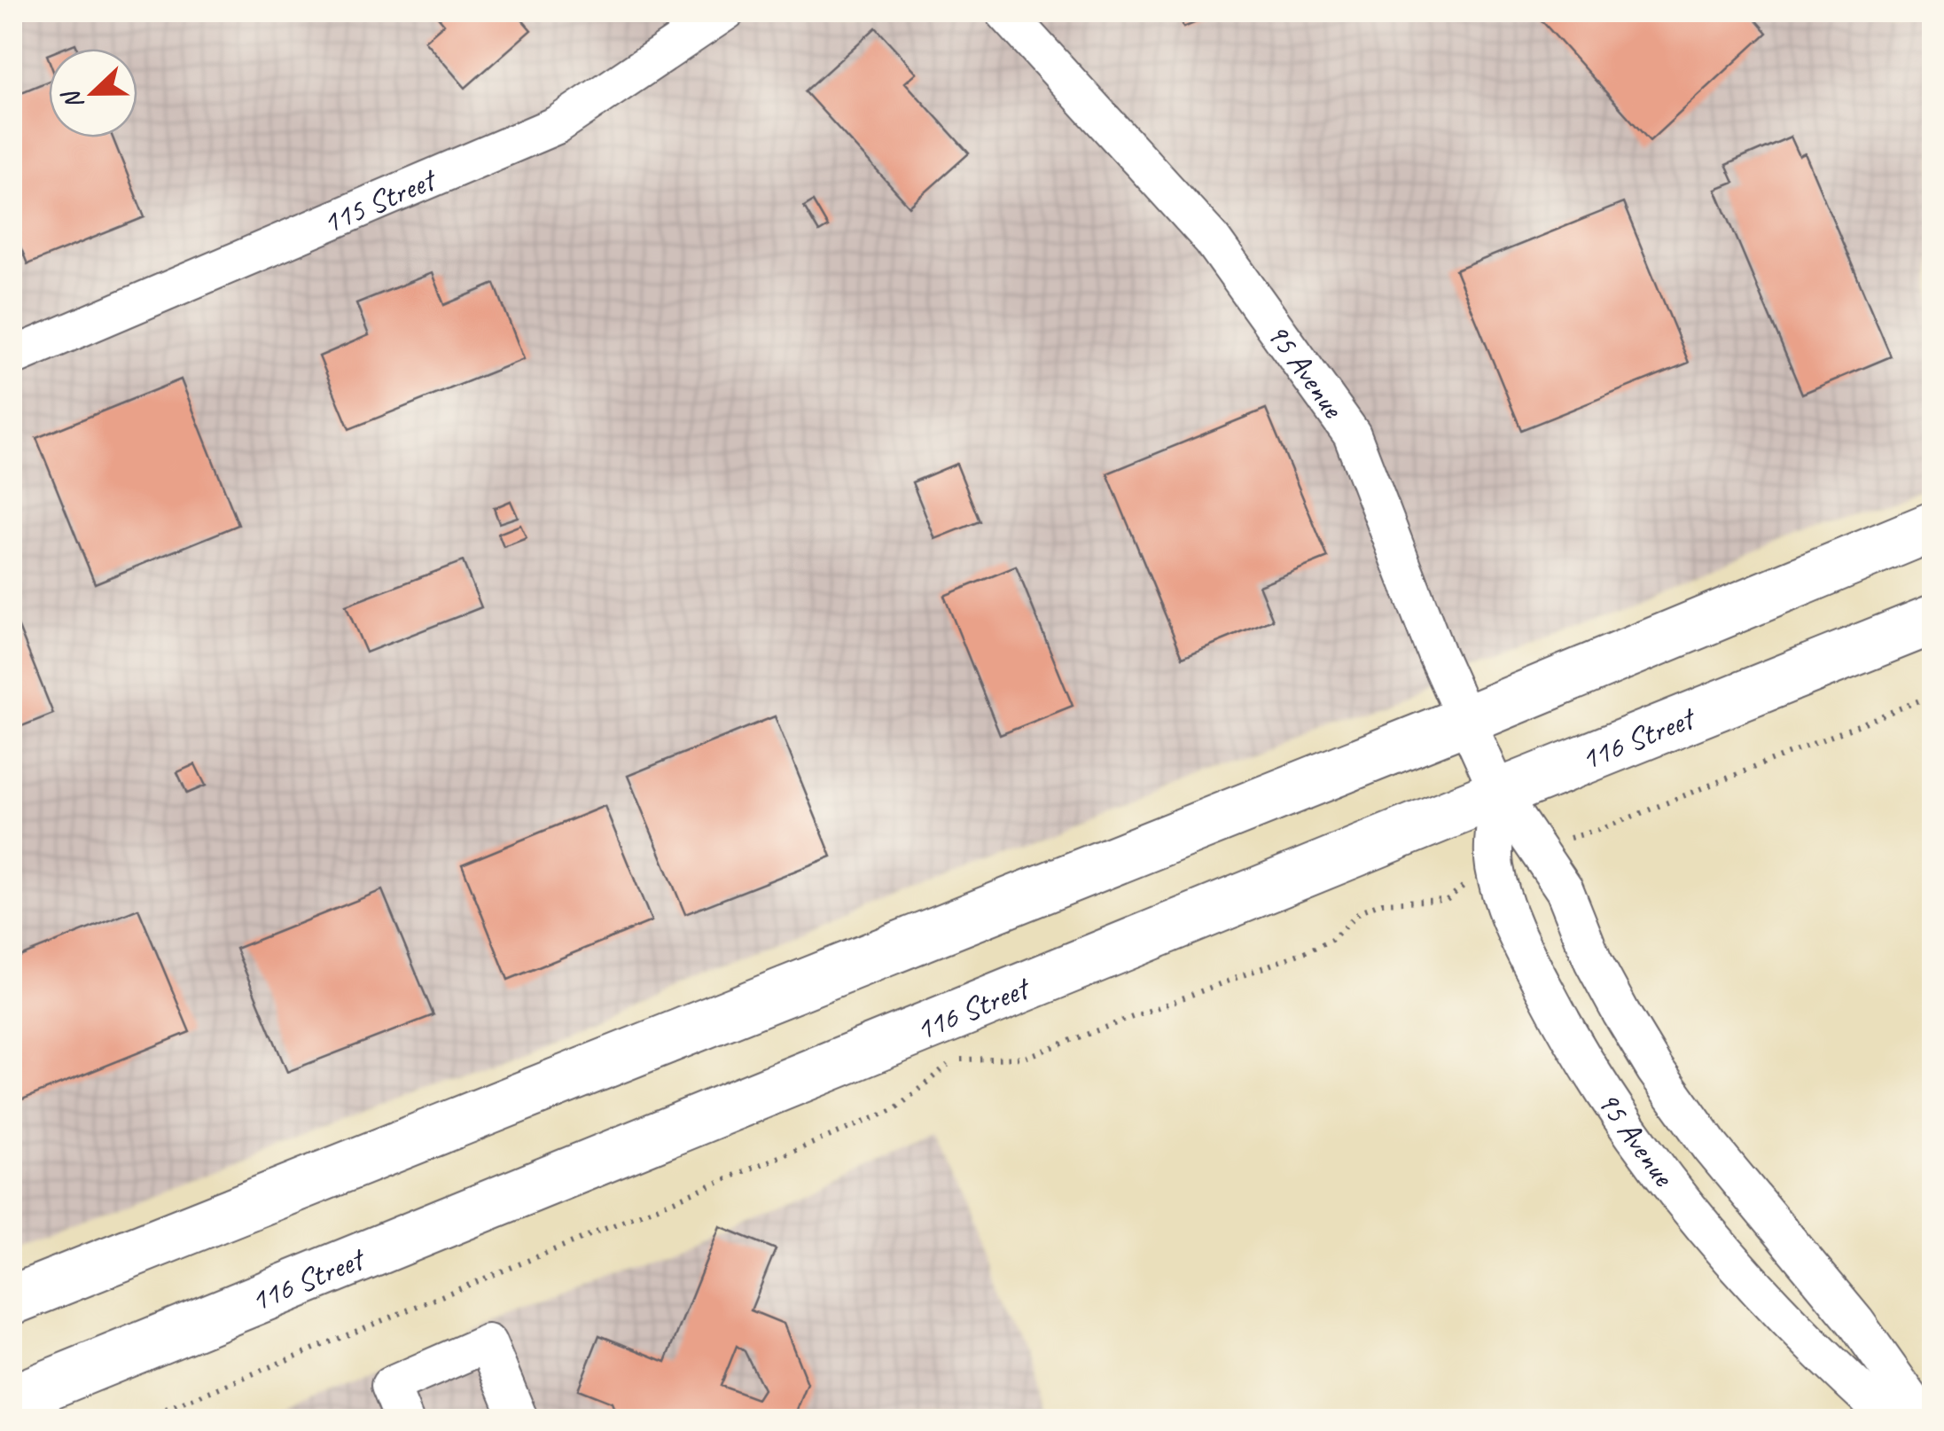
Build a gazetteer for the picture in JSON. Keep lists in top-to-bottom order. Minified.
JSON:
{"streets":{"main road":["116 Street"],"street":["115 Street","95 Avenue"]},"crossings":[["95 Avenue","116 Street"]],"north":"left"}
